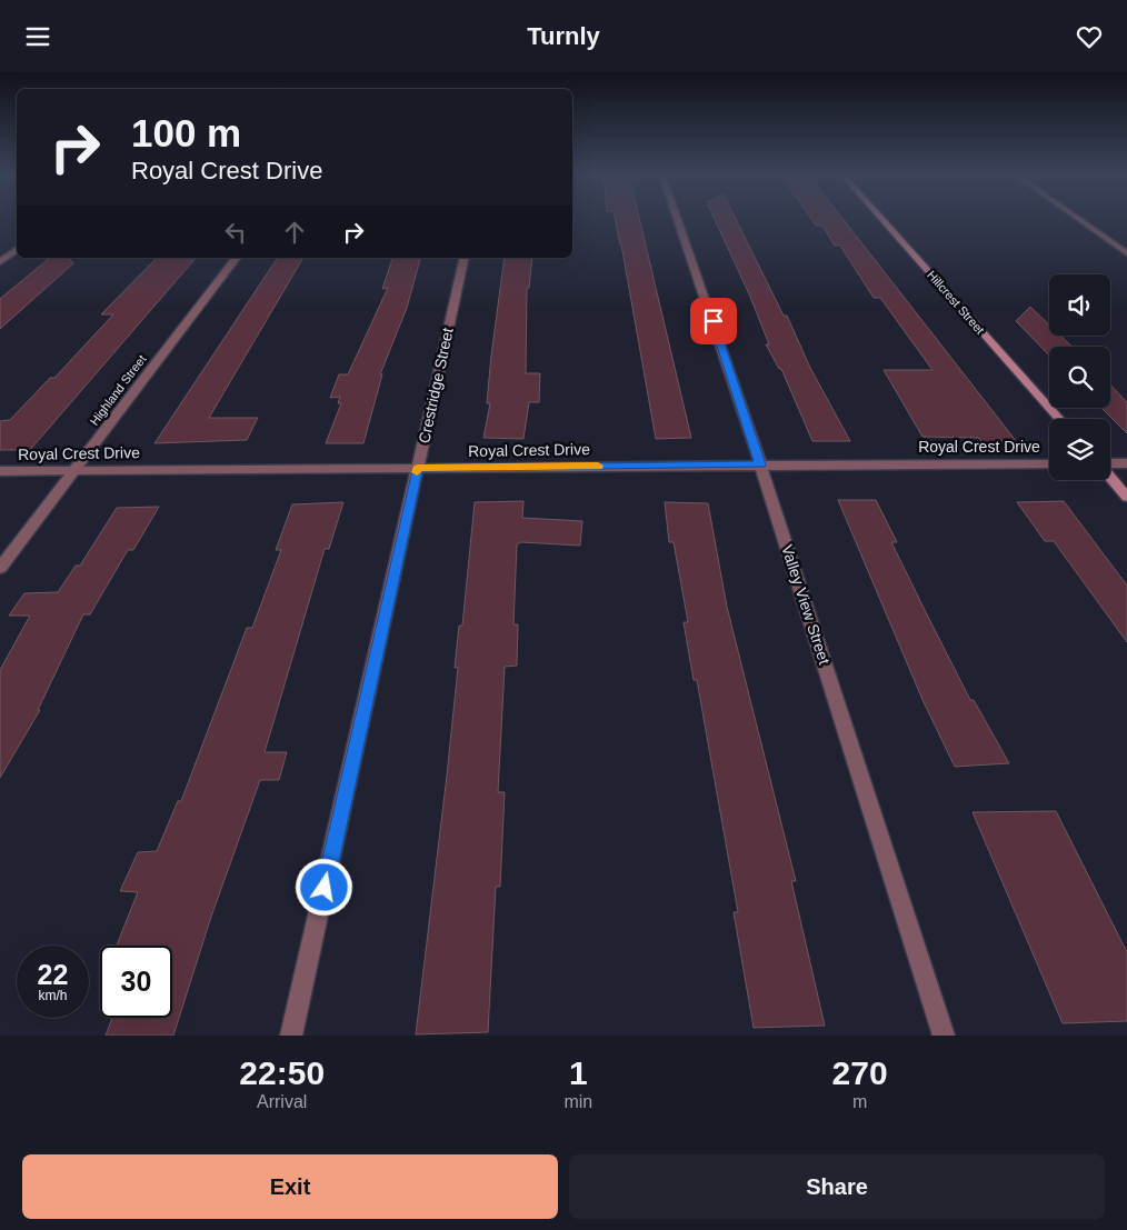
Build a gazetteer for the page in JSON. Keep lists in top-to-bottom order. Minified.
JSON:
{"streets":{"street":["Hillcrest Street","Crestridge Street","Highland Street","Royal Crest Drive","Valley View Street"]},"crossings":[["Crestridge Street","Royal Crest Drive"],["Highland Street","Royal Crest Drive"],["Royal Crest Drive","Valley View Street"]],"page":{"header":"Turnly","turn":["100 m","Royal Crest Drive"],"speed":"22 km/h","limit":"30","eta":["22:50","Arrival","1","min","270","m"],"buttons":["Exit","Share"]}}
